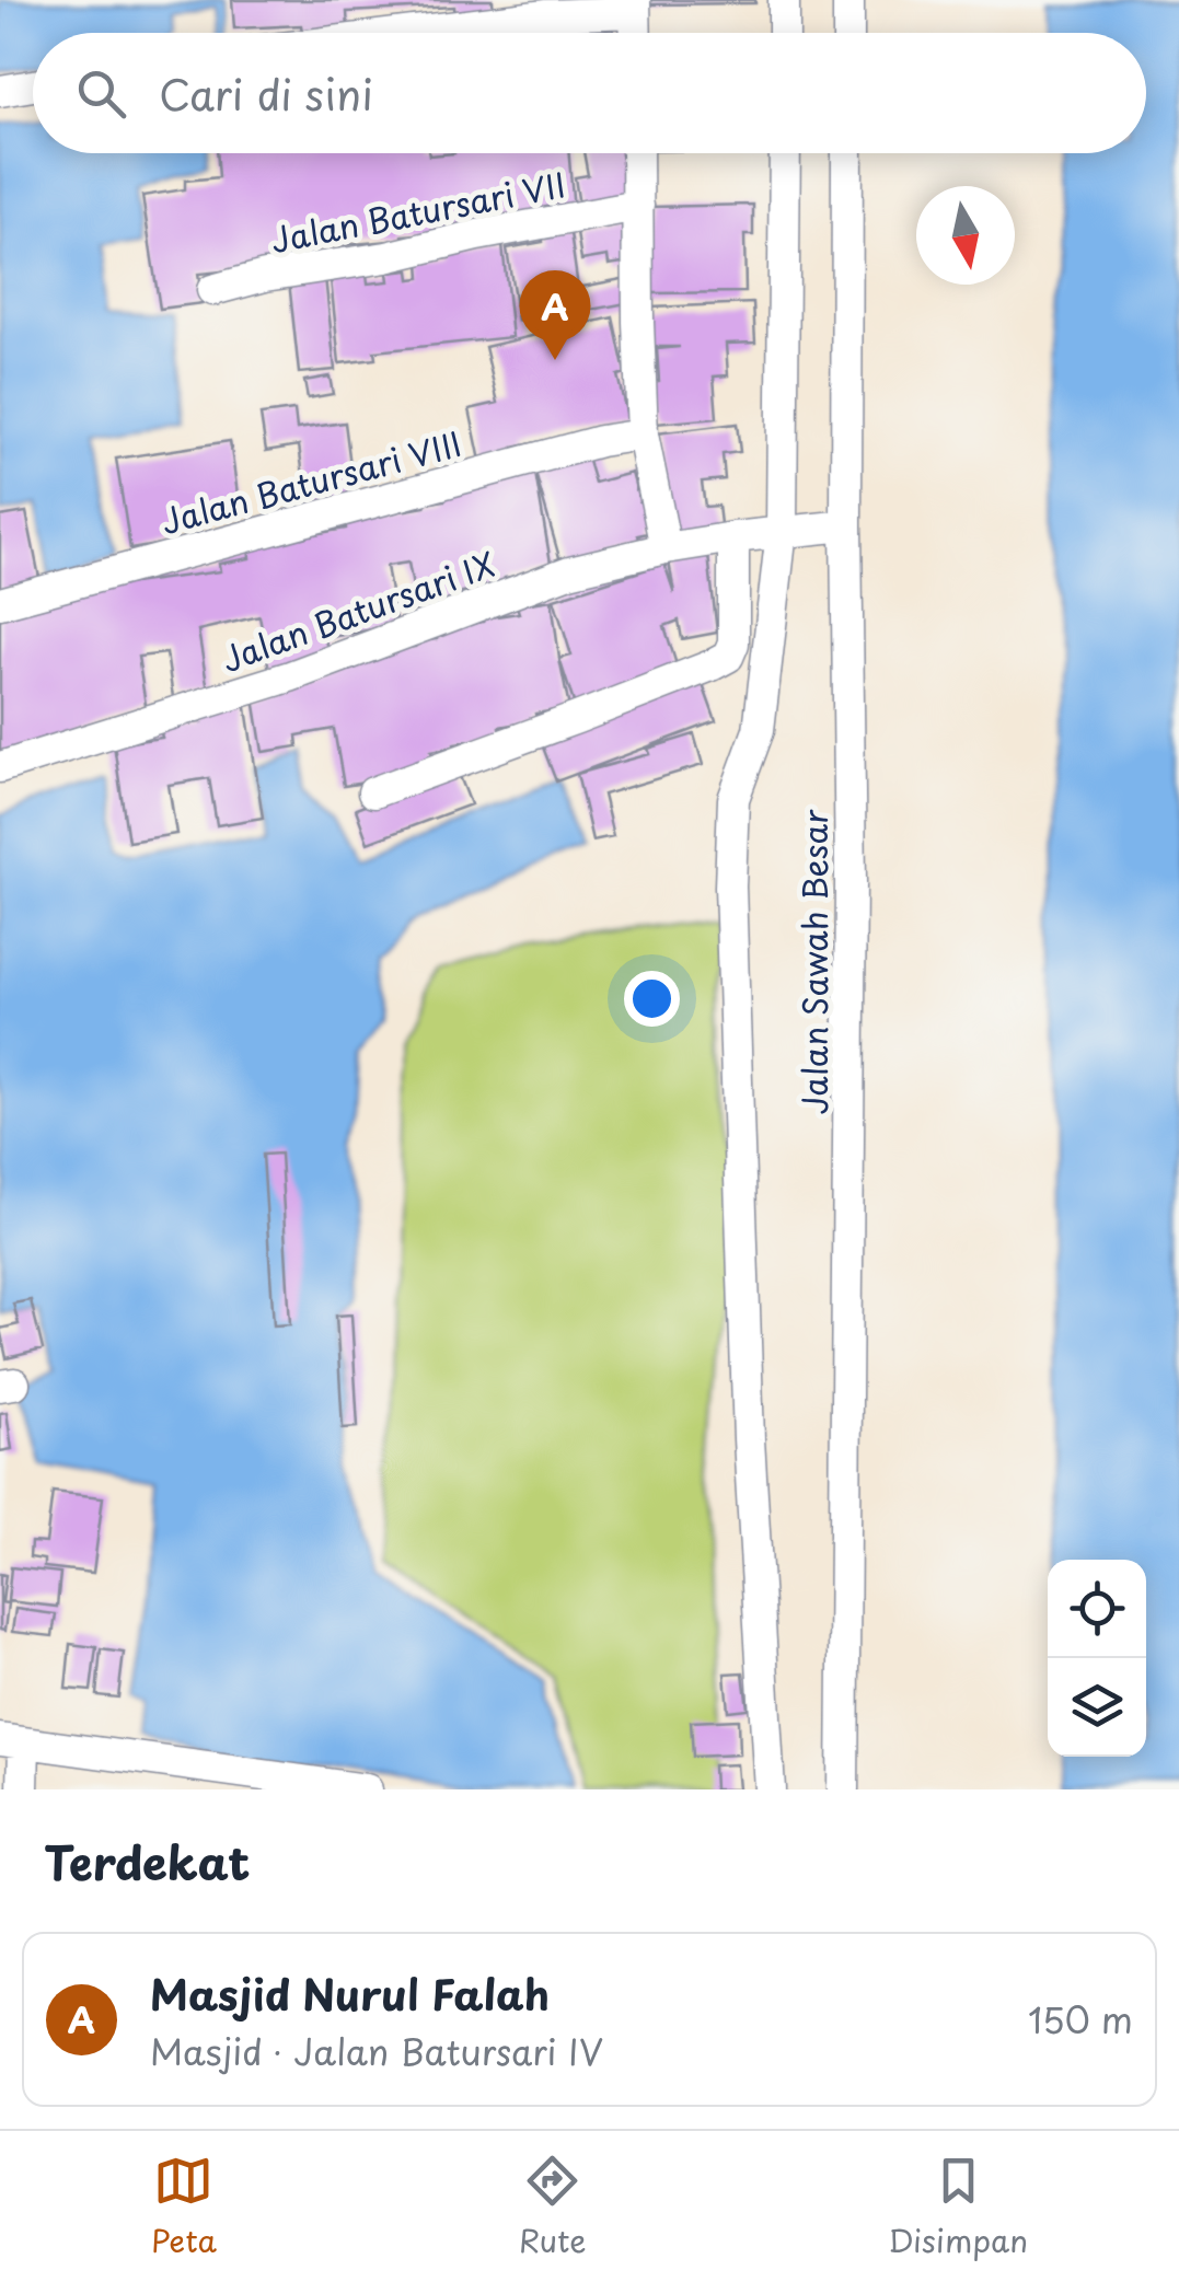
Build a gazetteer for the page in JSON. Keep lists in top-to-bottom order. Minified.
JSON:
{"streets":{"street":["Jalan Batursari VII","Jalan Batursari VIII","Jalan Batursari IX","Jalan Sawah Besar"]},"crossings":[["Jalan Batursari IX","Jalan Sawah Besar"]],"north":"bottom","page":{"search":"Cari di sini","pins":"A","heading":"Terdekat","list":[{"mark":"A","name":"Masjid Nurul Falah","note":"Masjid · Jalan Batursari IV","value":"150 m"}],"nav":["Peta","Rute","Disimpan"]}}
